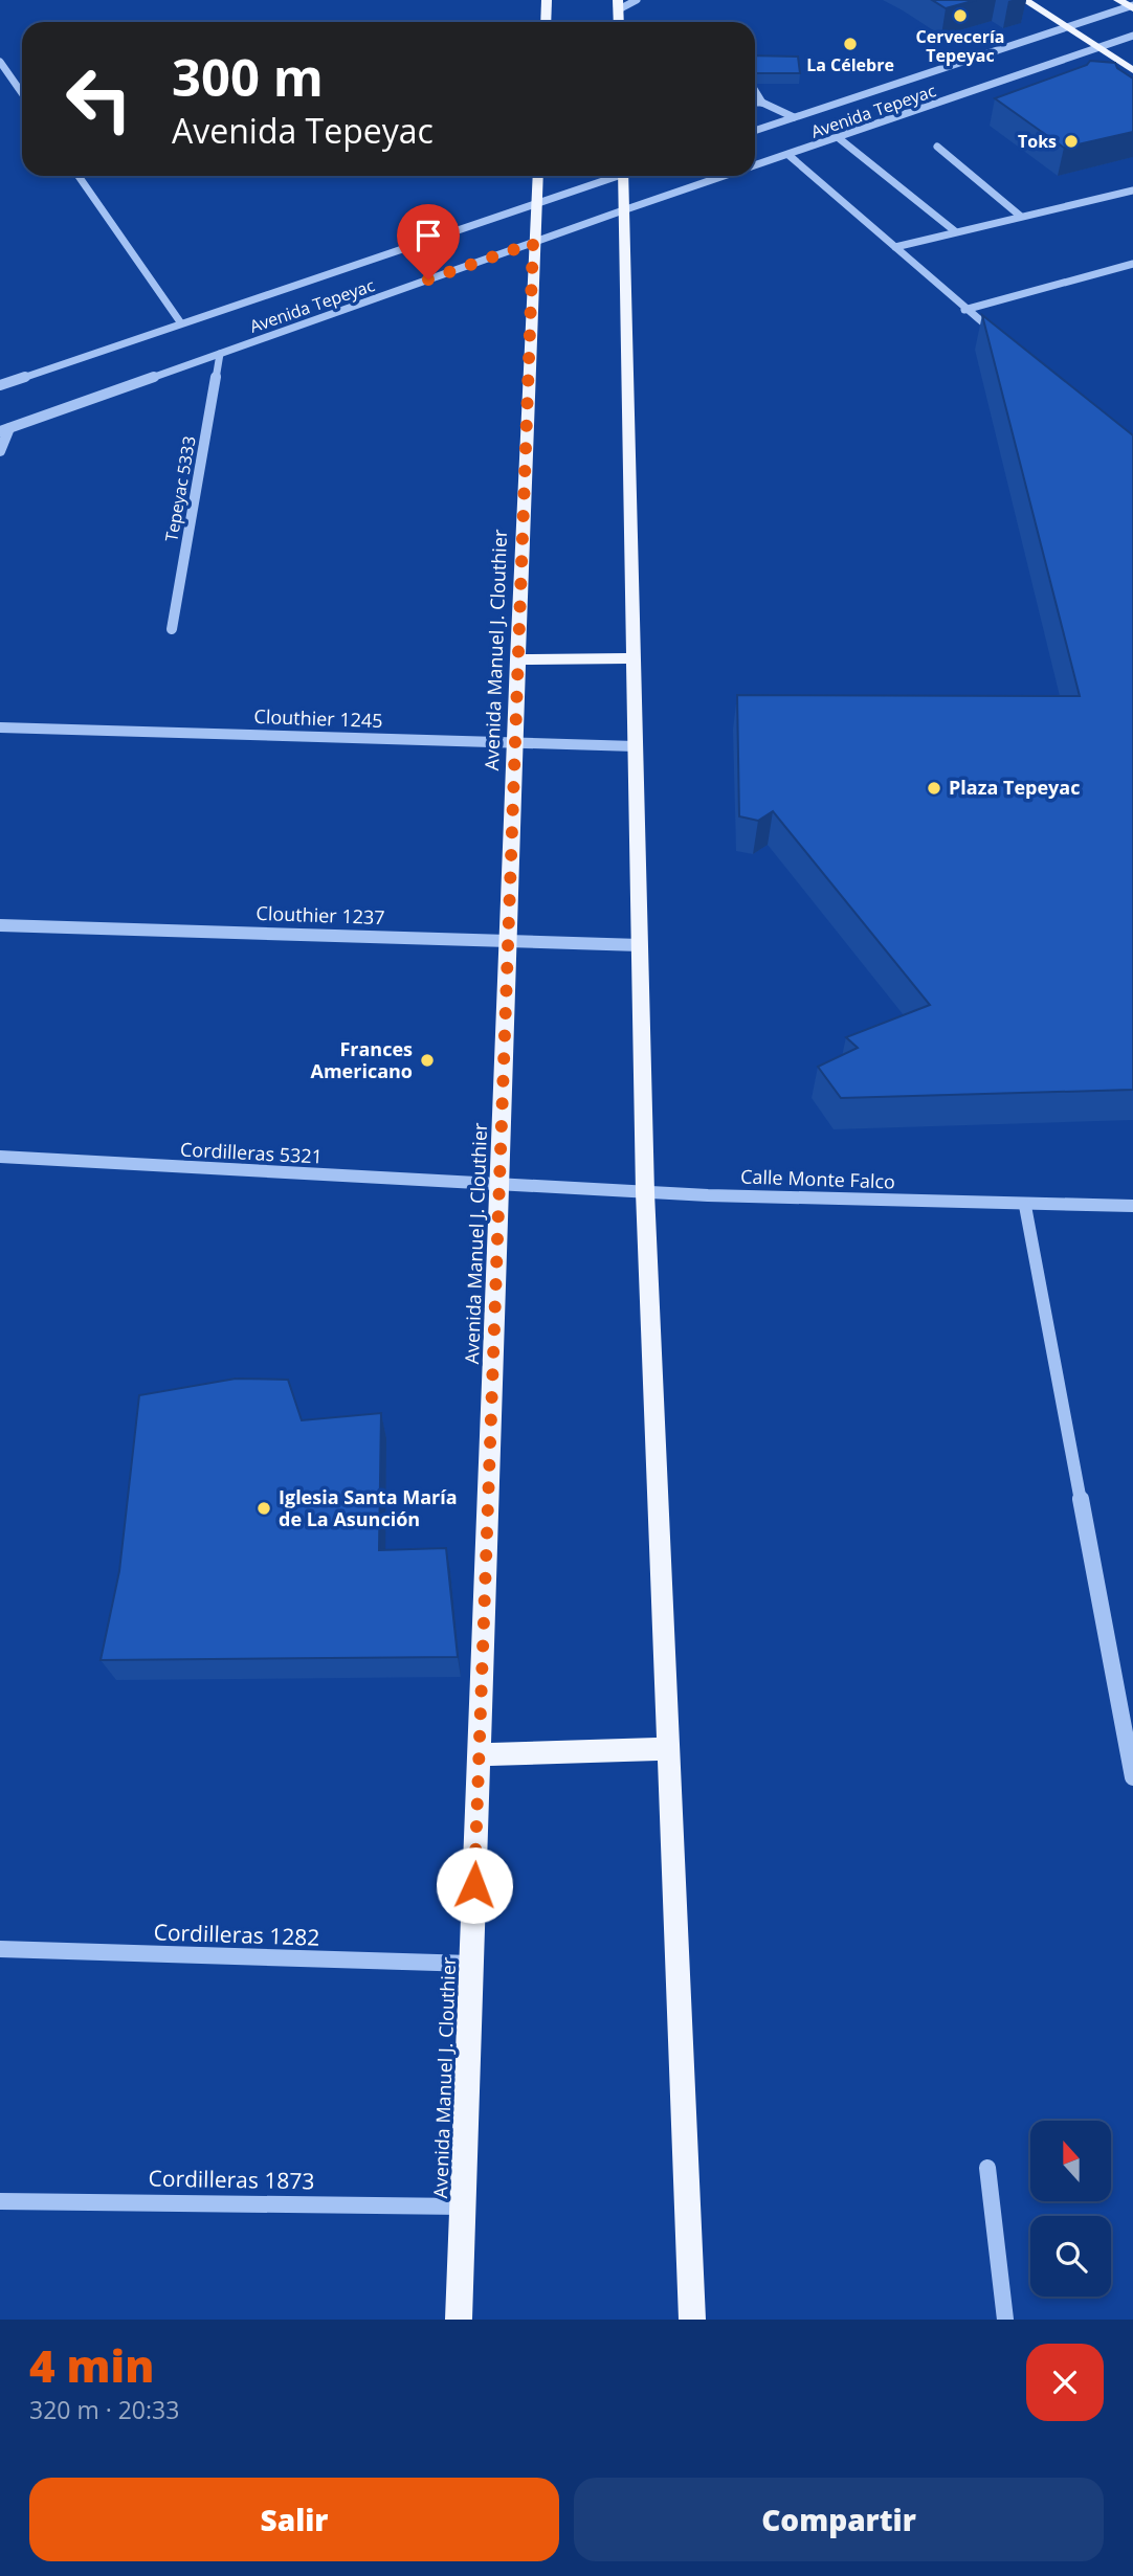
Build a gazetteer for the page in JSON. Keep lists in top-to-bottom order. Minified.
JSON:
{"streets":{"main road":["Avenida Manuel J. Clouthier"],"street":["Avenida Tepeyac","Tepeyac 5333","Clouthier 1245","Clouthier 1237","Cordilleras 5321","Calle Monte Falco","Cordilleras 1282","Cordilleras 1873"]},"crossings":[["Avenida Tepeyac","Tepeyac 5333"],["Avenida Tepeyac","Avenida Manuel J. Clouthier"],["Avenida Manuel J. Clouthier","Clouthier 1245"],["Avenida Manuel J. Clouthier","Clouthier 1237"],["Avenida Manuel J. Clouthier","Cordilleras 5321"],["Avenida Manuel J. Clouthier","Calle Monte Falco"],["Avenida Manuel J. Clouthier","Cordilleras 1282"],["Avenida Manuel J. Clouthier","Cordilleras 1873"],["Cordilleras 5321","Calle Monte Falco"]],"places":["Cervecería Tepeyac","La Célebre","Toks","Plaza Tepeyac","Frances Americano","Iglesia Santa María de La Asunción"],"north":"top","page":{"turn":["300 m","Avenida Tepeyac"],"heading":["4 min","320 m · 20:33"],"buttons":["Salir","Compartir"]}}
